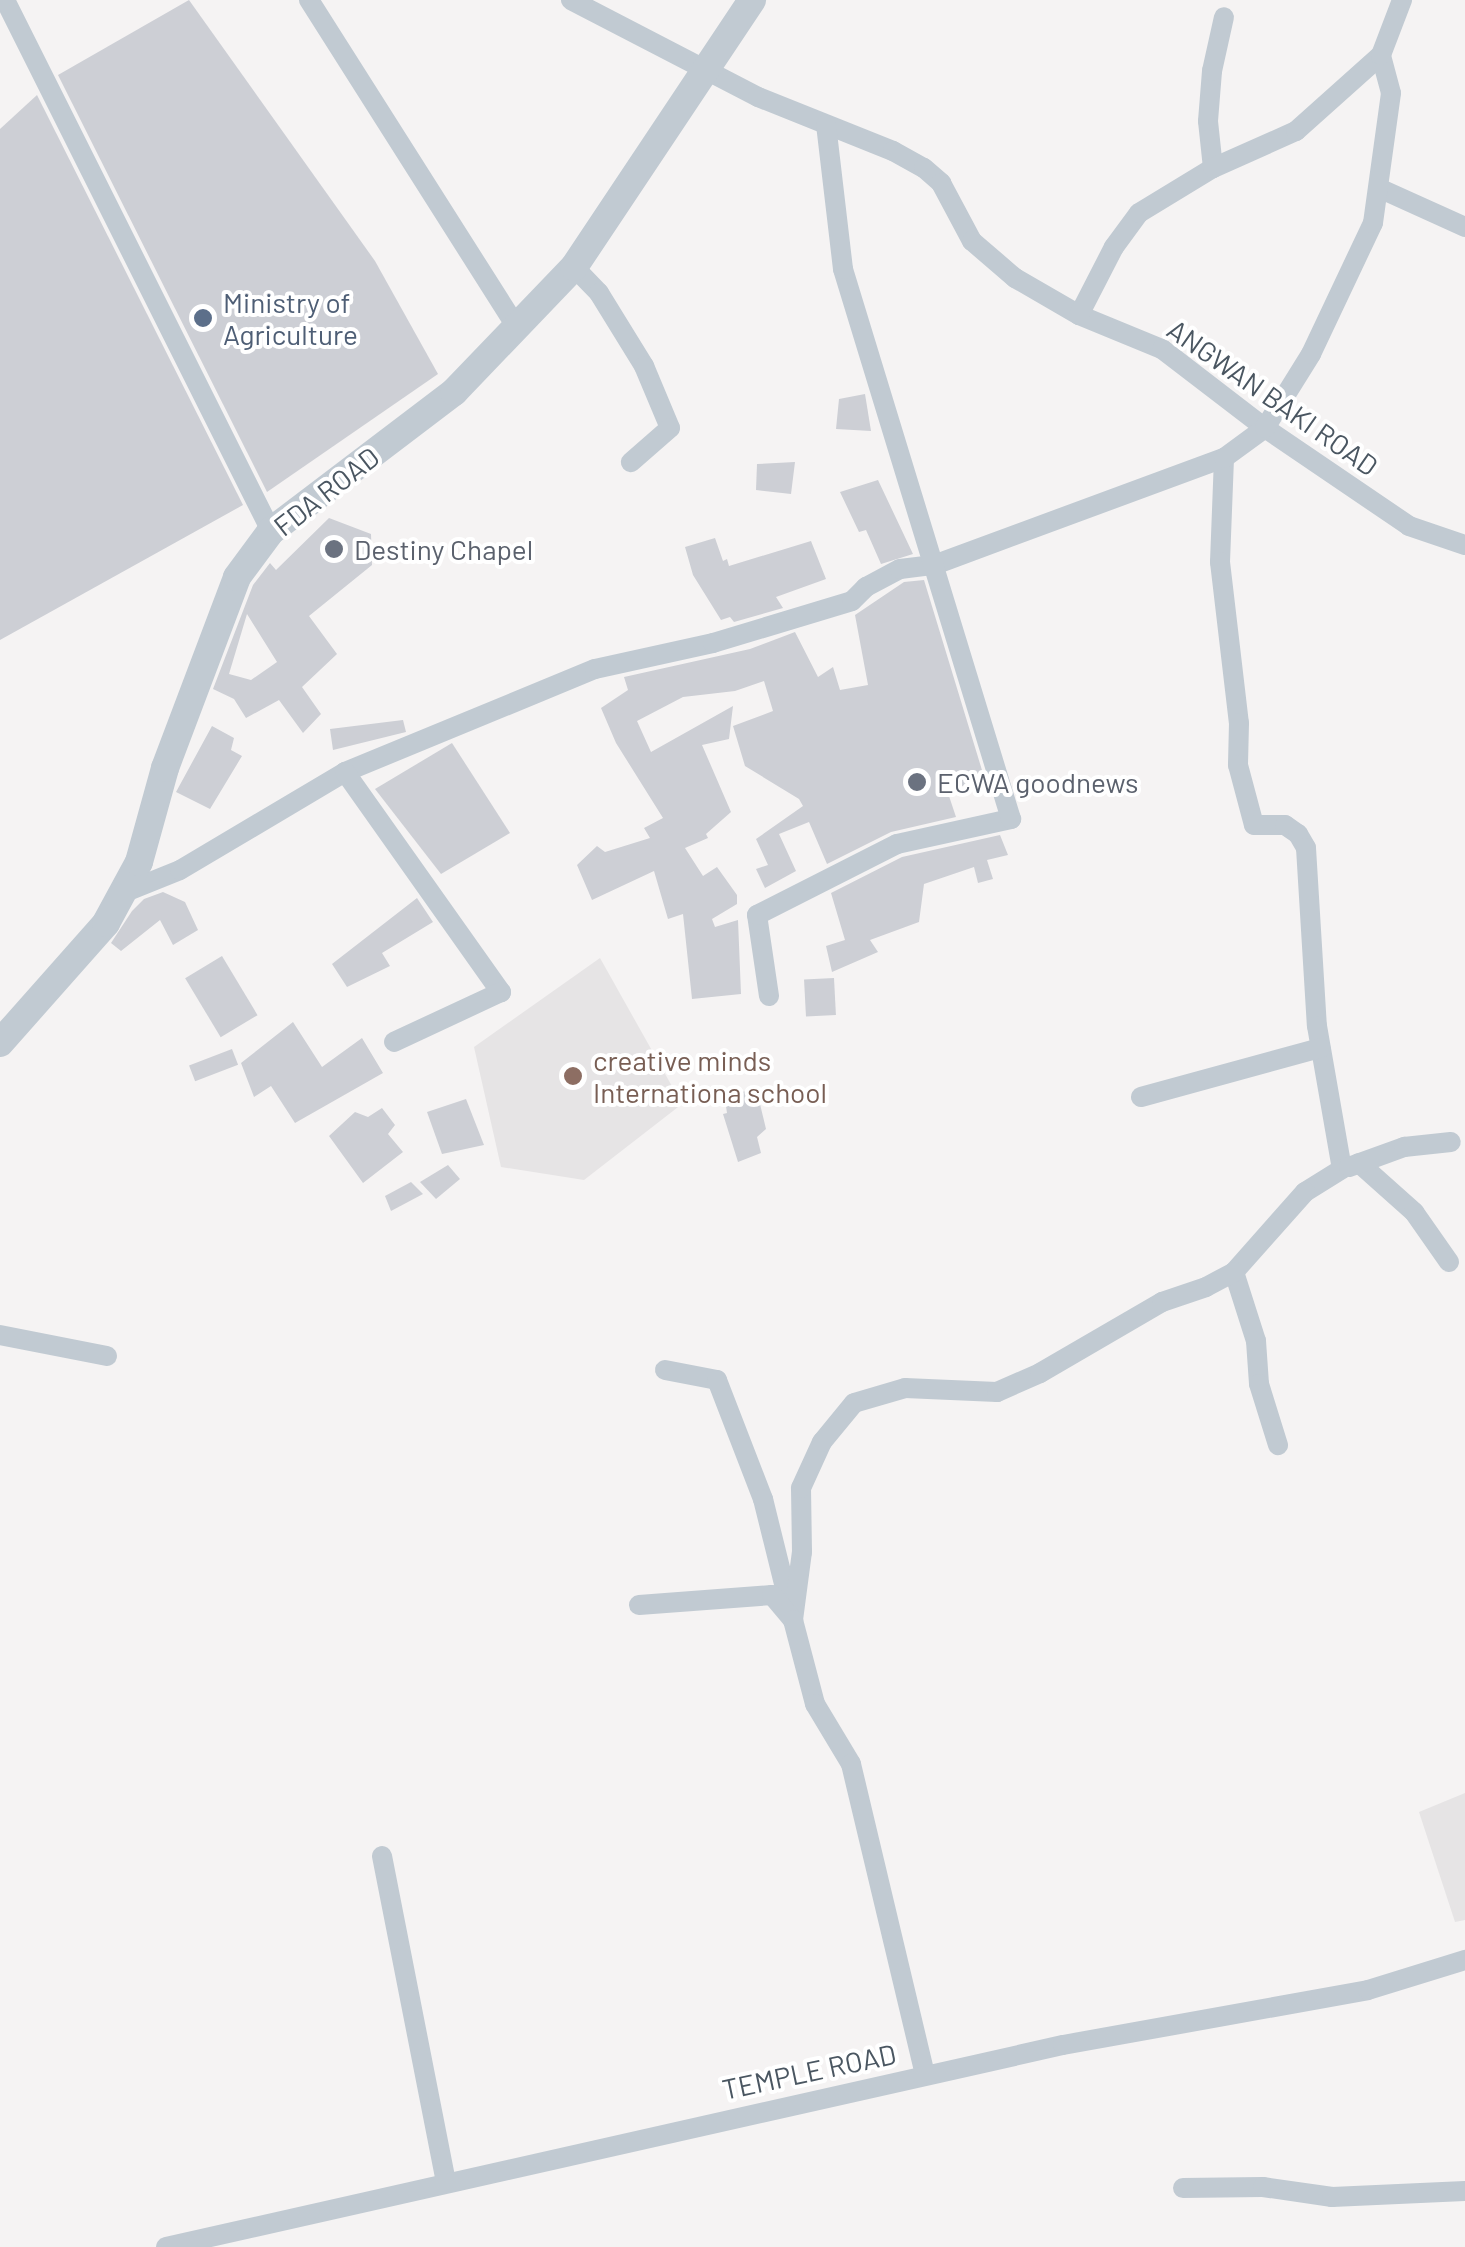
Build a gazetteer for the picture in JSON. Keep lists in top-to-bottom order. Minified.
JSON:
{"streets":{"street":["ANGWAN BAKI ROAD","FDA ROAD","TEMPLE ROAD"]},"crossings":[["ANGWAN BAKI ROAD","FDA ROAD"]],"places":["Ministry of Agriculture","Destiny Chapel","ECWA goodnews","creative minds Internationa school"]}
